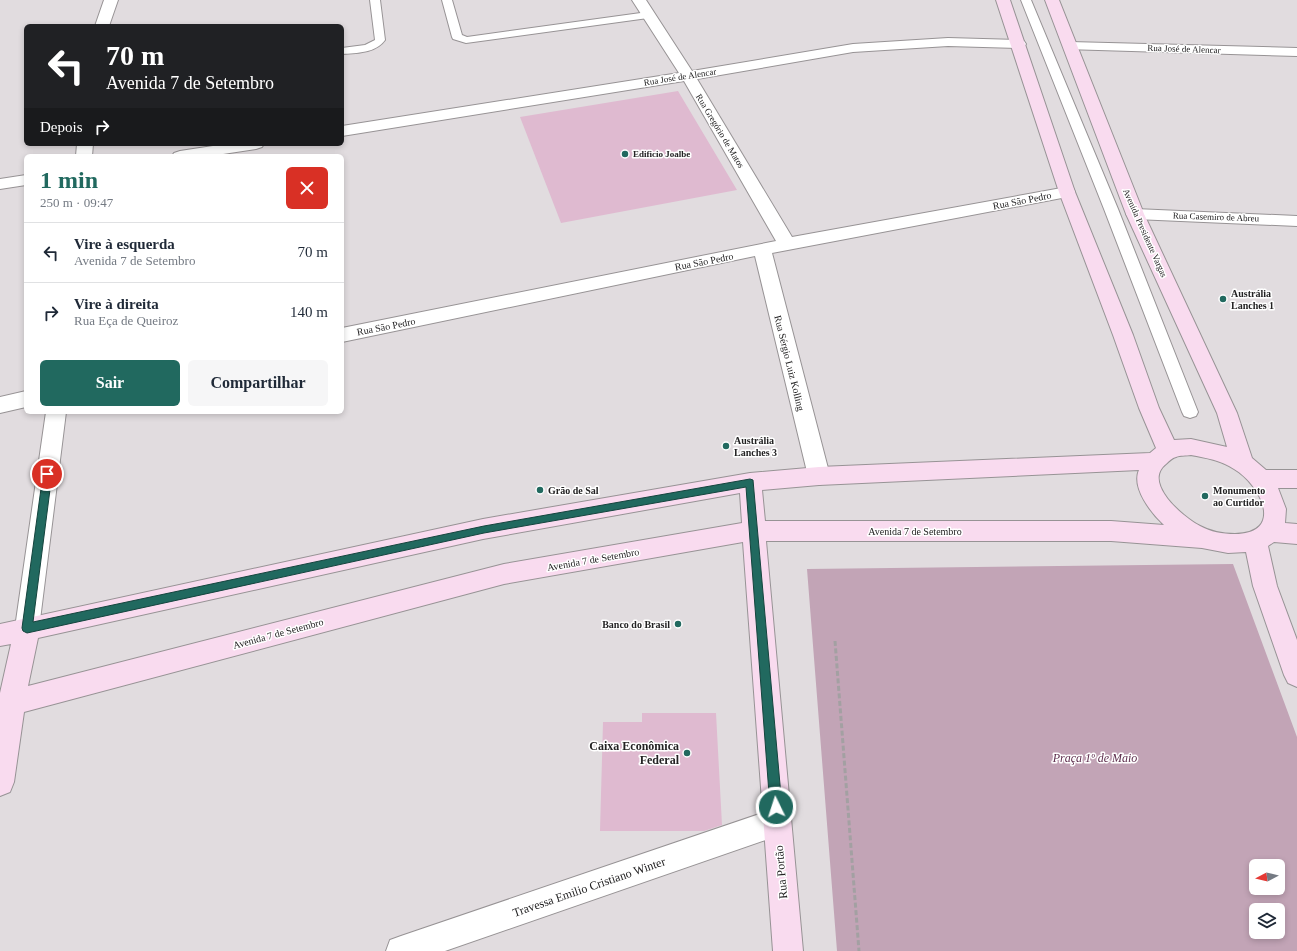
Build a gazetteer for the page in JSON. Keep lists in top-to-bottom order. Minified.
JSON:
{"streets":{"main road":["Avenida Presidente Vargas","Avenida 7 de Setembro","Rua Portão"],"street":["Rua José de Alencar","Rua Gregório de Matos","Rua São Pedro","Rua Casemiro de Abreu","Rua Sérgio Luiz Kolling","Travessa Emilio Cristiano Winter"]},"crossings":[["Rua José de Alencar","Rua Gregório de Matos"],["Rua José de Alencar","Avenida Presidente Vargas"],["Rua Gregório de Matos","Rua São Pedro"],["Rua São Pedro","Rua Sérgio Luiz Kolling"],["Rua Casemiro de Abreu","Avenida Presidente Vargas"],["Avenida Presidente Vargas","Avenida 7 de Setembro"],["Avenida 7 de Setembro","Rua Portão"],["Rua Portão","Travessa Emilio Cristiano Winter"]],"parks":["Praça 1º de Maio"],"places":["Edificio Joalbe","Austrália Lanches 1","Austrália Lanches 3","Grão de Sal","Monumento ao Curtidor","Banco do Brasil","Caixa Econômica Federal"],"north":"left","page":{"turn":["70 m","Avenida 7 de Setembro"],"then":"Depois","heading":["1 min","250 m · 09:47"],"list":[{"name":"Vire à esquerda","note":"Avenida 7 de Setembro","value":"70 m"},{"name":"Vire à direita","note":"Rua Eça de Queiroz","value":"140 m"}],"buttons":["Sair","Compartilhar"]}}
